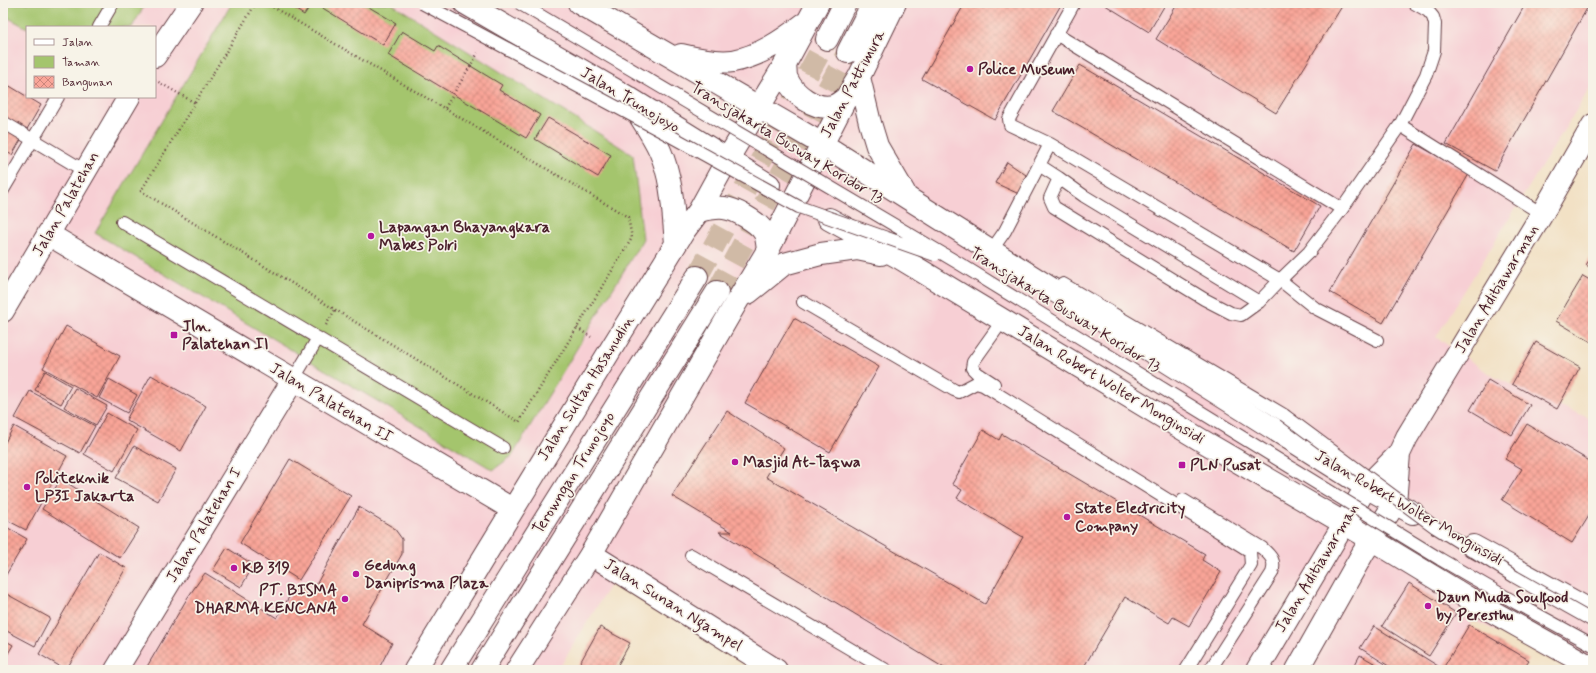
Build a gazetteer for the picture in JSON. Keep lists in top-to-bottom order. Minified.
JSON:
{"streets":{"main road":["Jalan Pattimura","Jalan Trunojoyo","Jalan Palatehan","Jalan Aditiawarman","Jalan Robert Wolter Monginsidi","Jalan Sultan Hasanudin","Jalan Palatehan II","Terowngan Trunojoyo","Jalan Palatehan I","Jalan Sunan Ngampel"],"lane":["Transjakarta Busway Koridor 13"]},"crossings":[["Jalan Pattimura","Jalan Robert Wolter Monginsidi"],["Jalan Trunojoyo","Jalan Robert Wolter Monginsidi"],["Jalan Trunojoyo","Jalan Sultan Hasanudin"],["Transjakarta Busway Koridor 13","Jalan Robert Wolter Monginsidi"],["Jalan Palatehan","Jalan Palatehan II"],["Jalan Aditiawarman","Jalan Robert Wolter Monginsidi"],["Jalan Sultan Hasanudin","Jalan Palatehan II"],["Jalan Palatehan II","Jalan Palatehan I"]],"places":{"other":["Police Museum","Lapangan Bhayangkara Mabes Polri","Masjid At-Taqwa","Politeknik LP3I Jakarta","State Electricity Company","KB 319","Gedung Daniprisma Plaza","PT. BISMA DHARMA KENCANA","Daun Muda Soulfood by Peresthu"],"transit":["Jln. Palatehan II","PLN Pusat"]},"legend":["Jalan","Taman","Bangunan"]}
